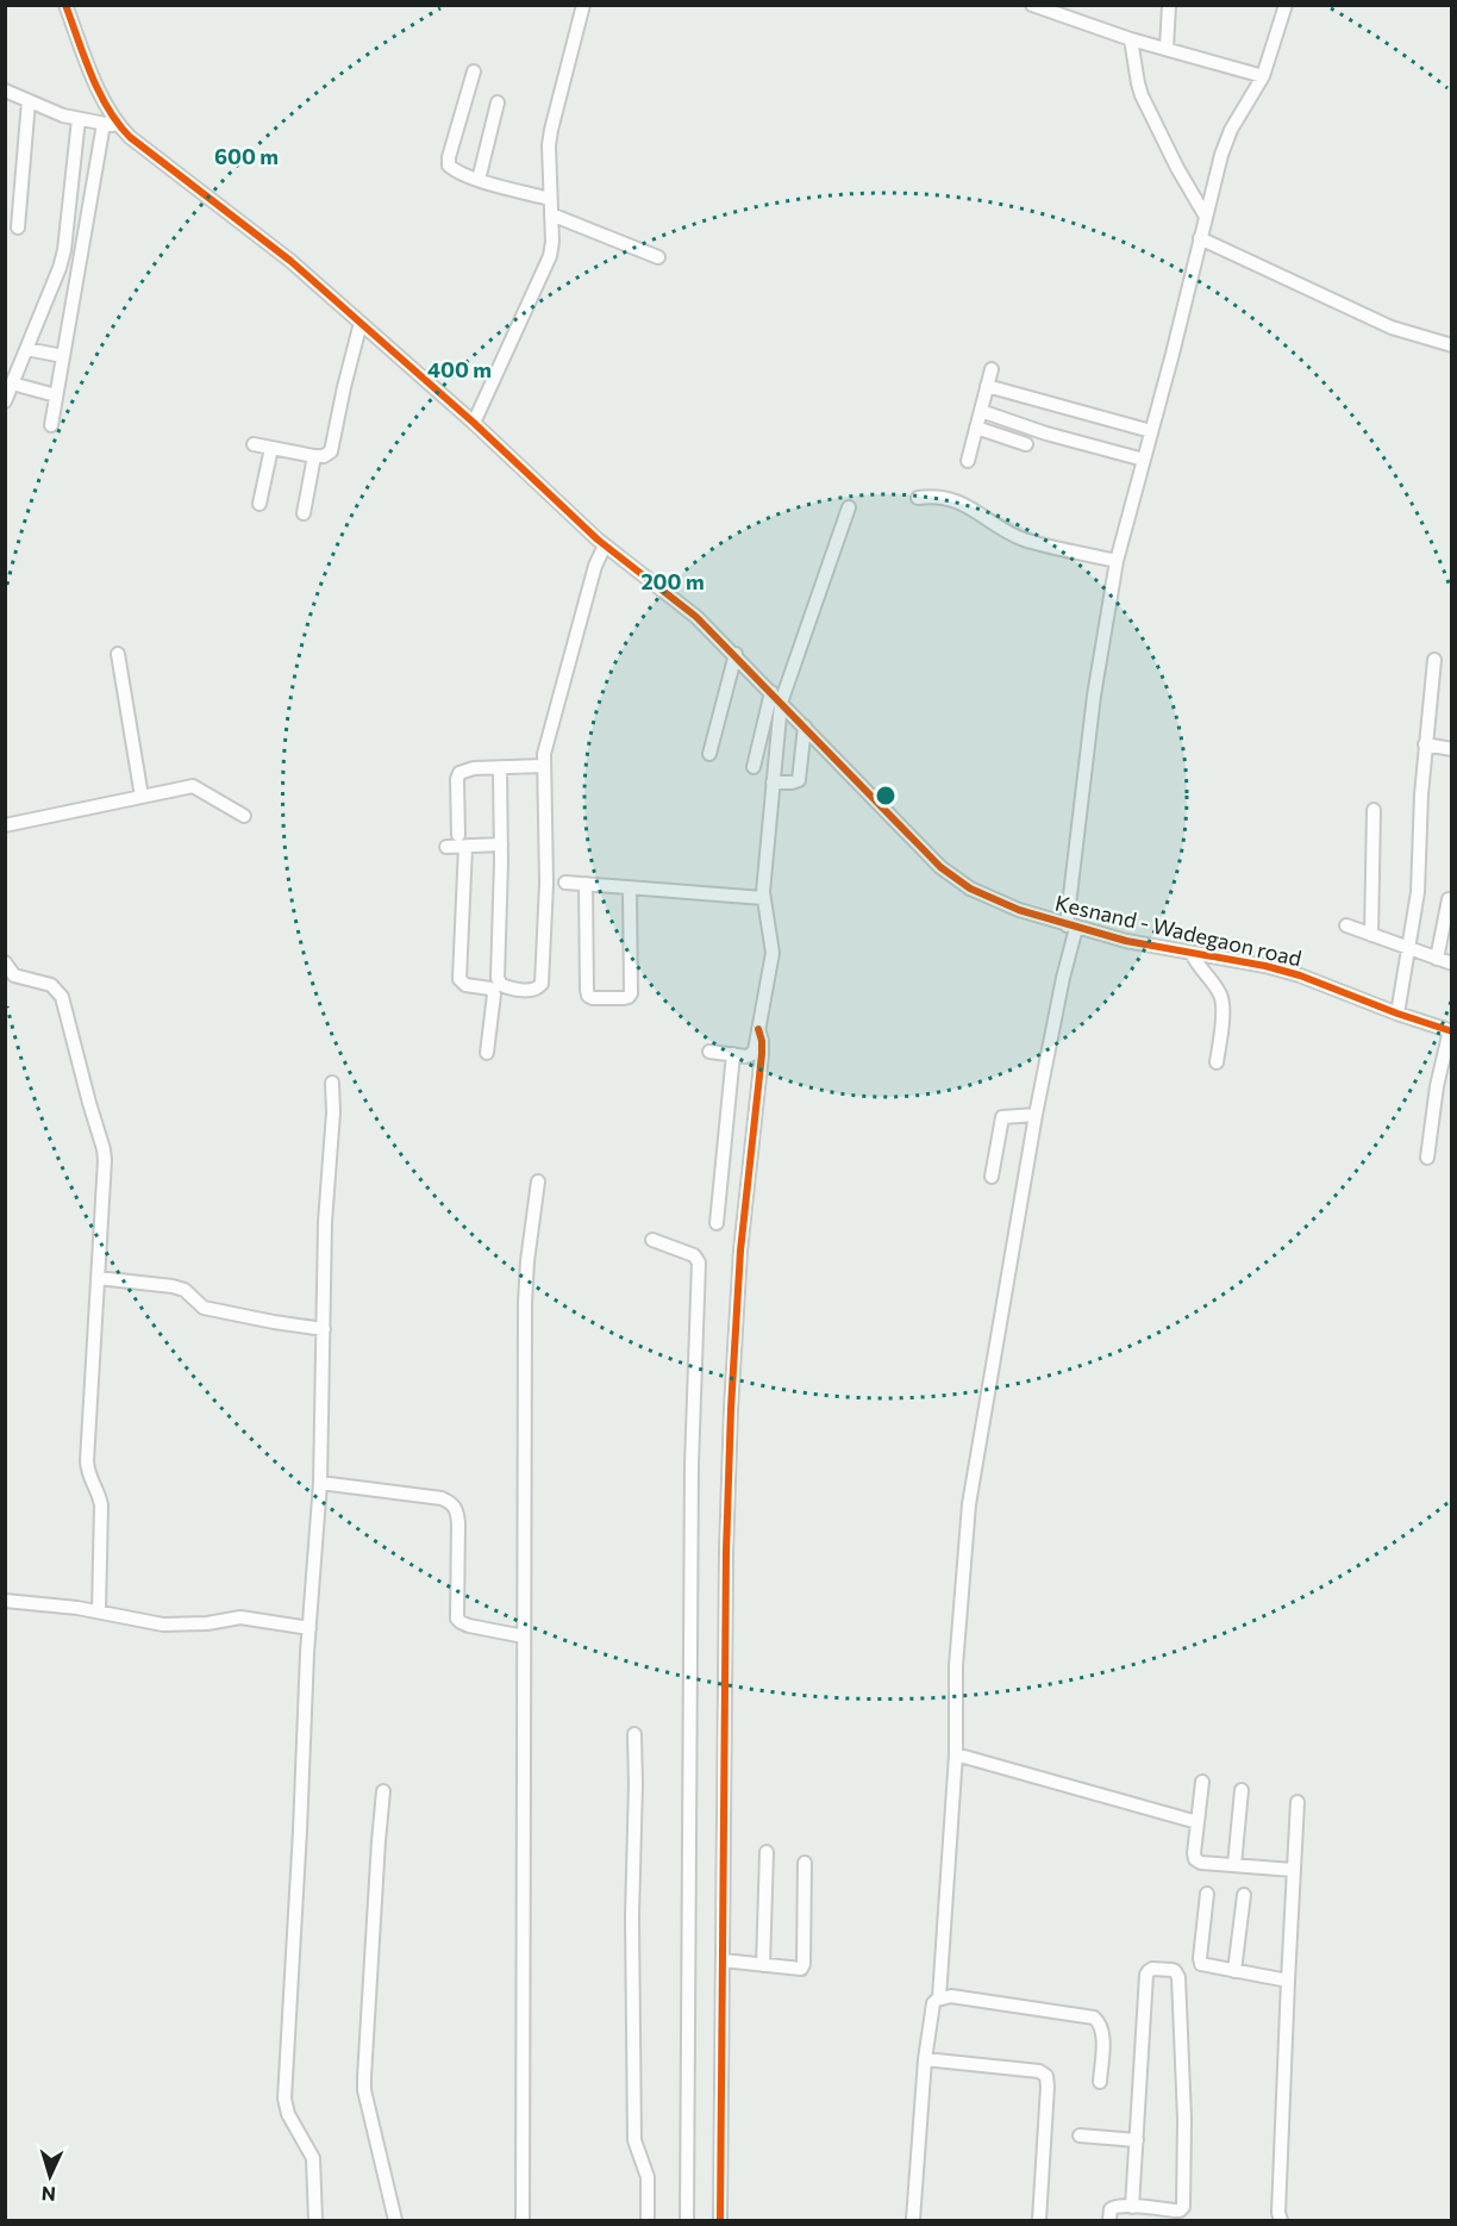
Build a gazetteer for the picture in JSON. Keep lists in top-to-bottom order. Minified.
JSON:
{"streets":{"street":["Kesnand - Wadegaon road"]},"north":"bottom","rings":["600 m","400 m","200 m"]}
